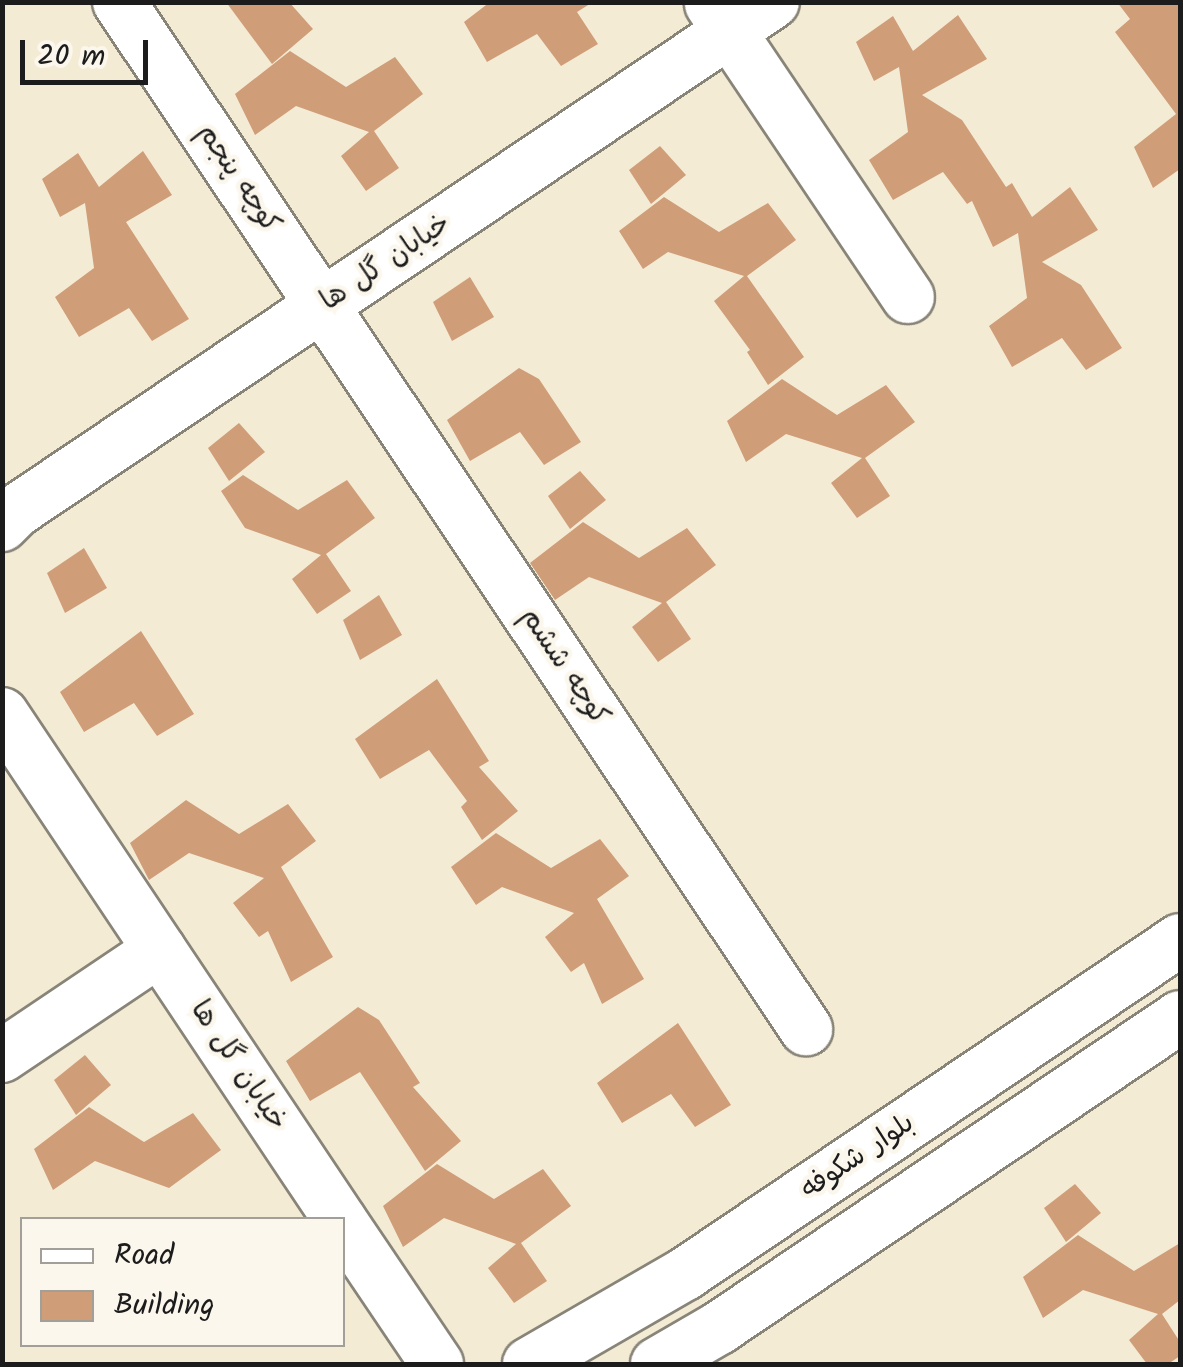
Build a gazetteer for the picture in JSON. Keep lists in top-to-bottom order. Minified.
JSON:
{"streets":{"street":["کوچه پنجم","خیابان گل ها","کوچه ششم","بلوار شکوفه"]},"crossings":[["کوچه پنجم","خیابان گل ها"],["کوچه پنجم","کوچه ششم"],["خیابان گل ها","کوچه ششم"]],"legend":["Road","Building"],"scale_bar":"20 m"}
